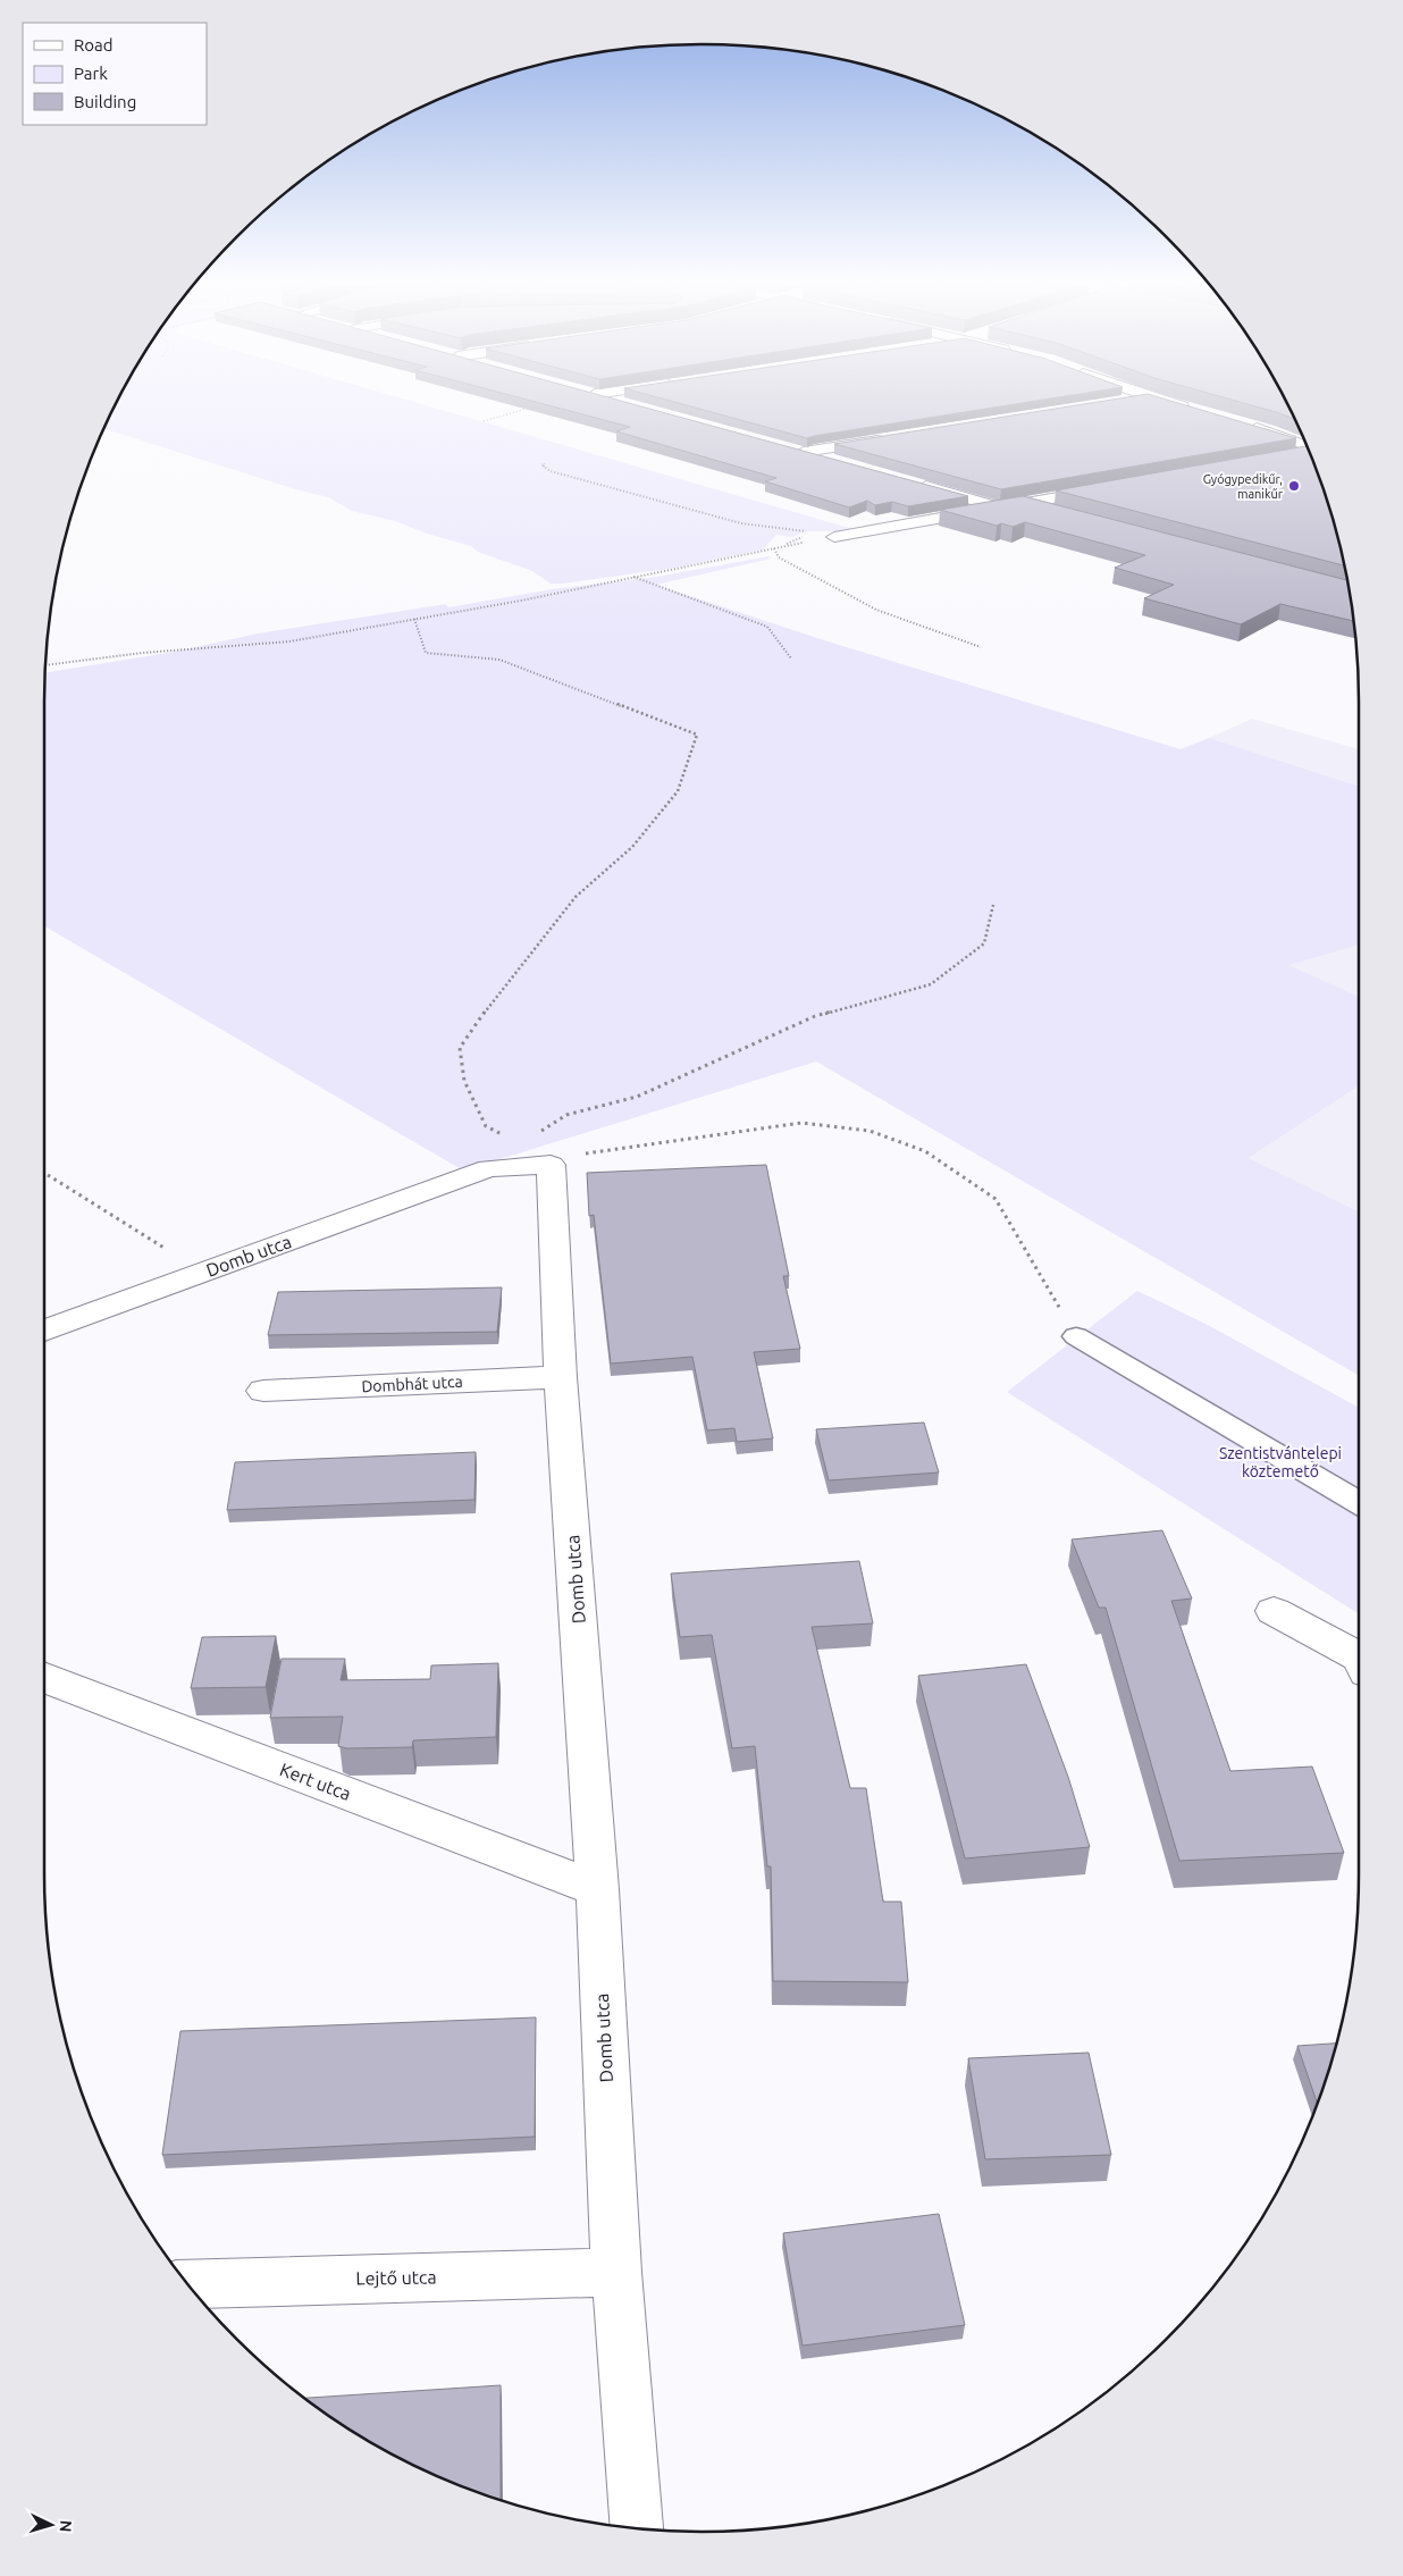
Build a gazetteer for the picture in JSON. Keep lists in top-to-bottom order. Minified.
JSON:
{"streets":{"street":["Domb utca","Dombhát utca","Kert utca","Lejtő utca"]},"crossings":[["Domb utca","Dombhát utca"],["Domb utca","Kert utca"],["Domb utca","Lejtő utca"]],"parks":["Szentistvántelepi köztemető"],"places":["Gyógypedikűr, manikűr"],"legend":["Road","Park","Building"],"north":"right"}
